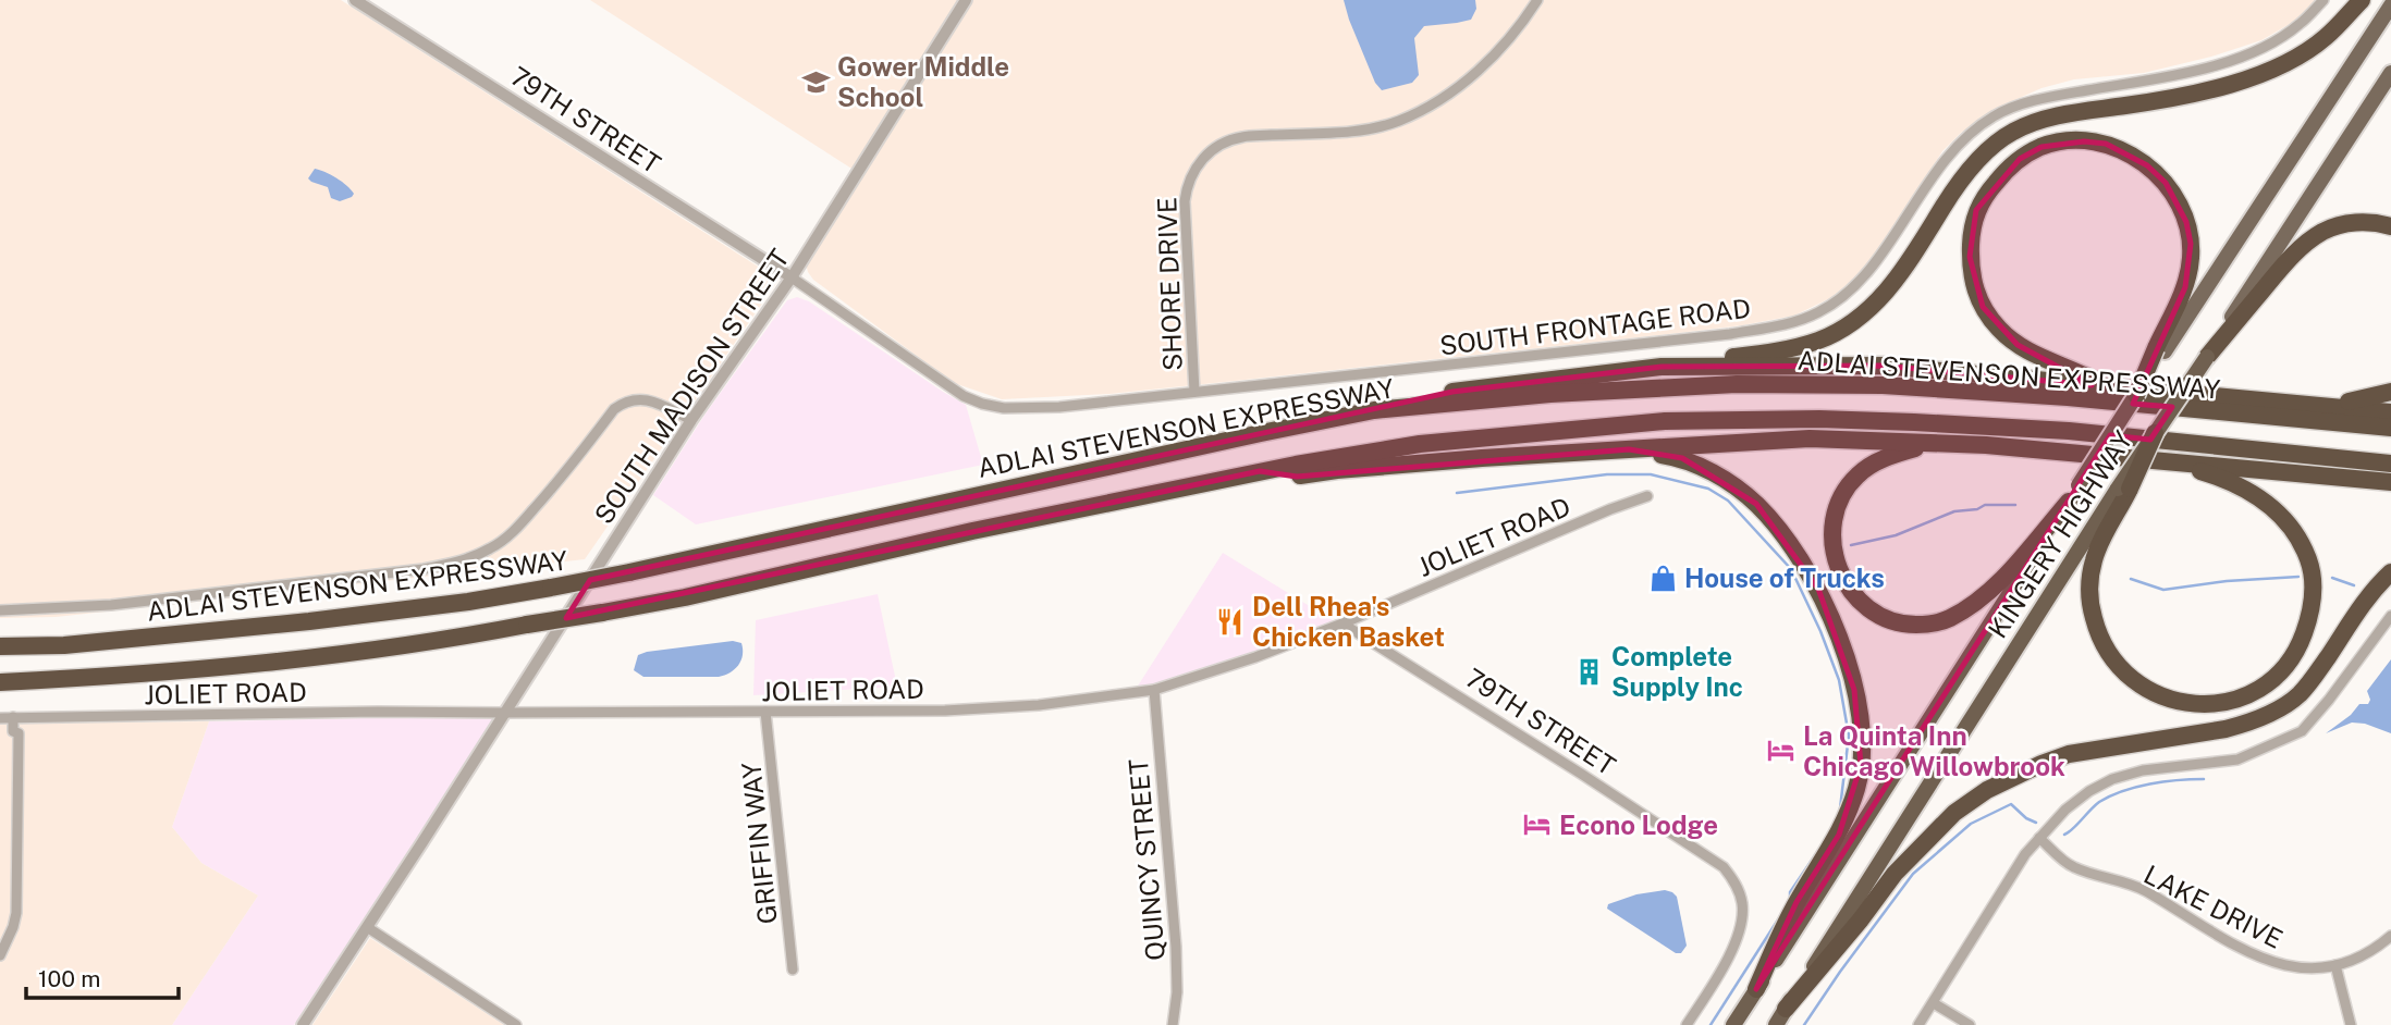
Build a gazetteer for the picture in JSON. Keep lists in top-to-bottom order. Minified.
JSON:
{"streets":{"highway":["ADLAI STEVENSON EXPRESSWAY","KINGERY HIGHWAY"],"street":["79TH STREET","SHORE DRIVE","SOUTH FRONTAGE ROAD","SOUTH MADISON STREET","JOLIET ROAD","GRIFFIN WAY","QUINCY STREET","LAKE DRIVE"]},"crossings":[["79TH STREET","SOUTH FRONTAGE ROAD"],["79TH STREET","SOUTH MADISON STREET"],["79TH STREET","JOLIET ROAD"],["SHORE DRIVE","SOUTH FRONTAGE ROAD"],["SOUTH FRONTAGE ROAD","SOUTH MADISON STREET"],["SOUTH MADISON STREET","JOLIET ROAD"],["JOLIET ROAD","GRIFFIN WAY"],["JOLIET ROAD","QUINCY STREET"]],"places":{"school or university":["Gower Middle School"],"shop":["House of Trucks"],"restaurant":["Dell Rhea's Chicken Basket"],"building":["Complete Supply Inc"],"hotel":["La Quinta Inn Chicago Willowbrook","Econo Lodge"]},"scale_bar":"100 m"}
